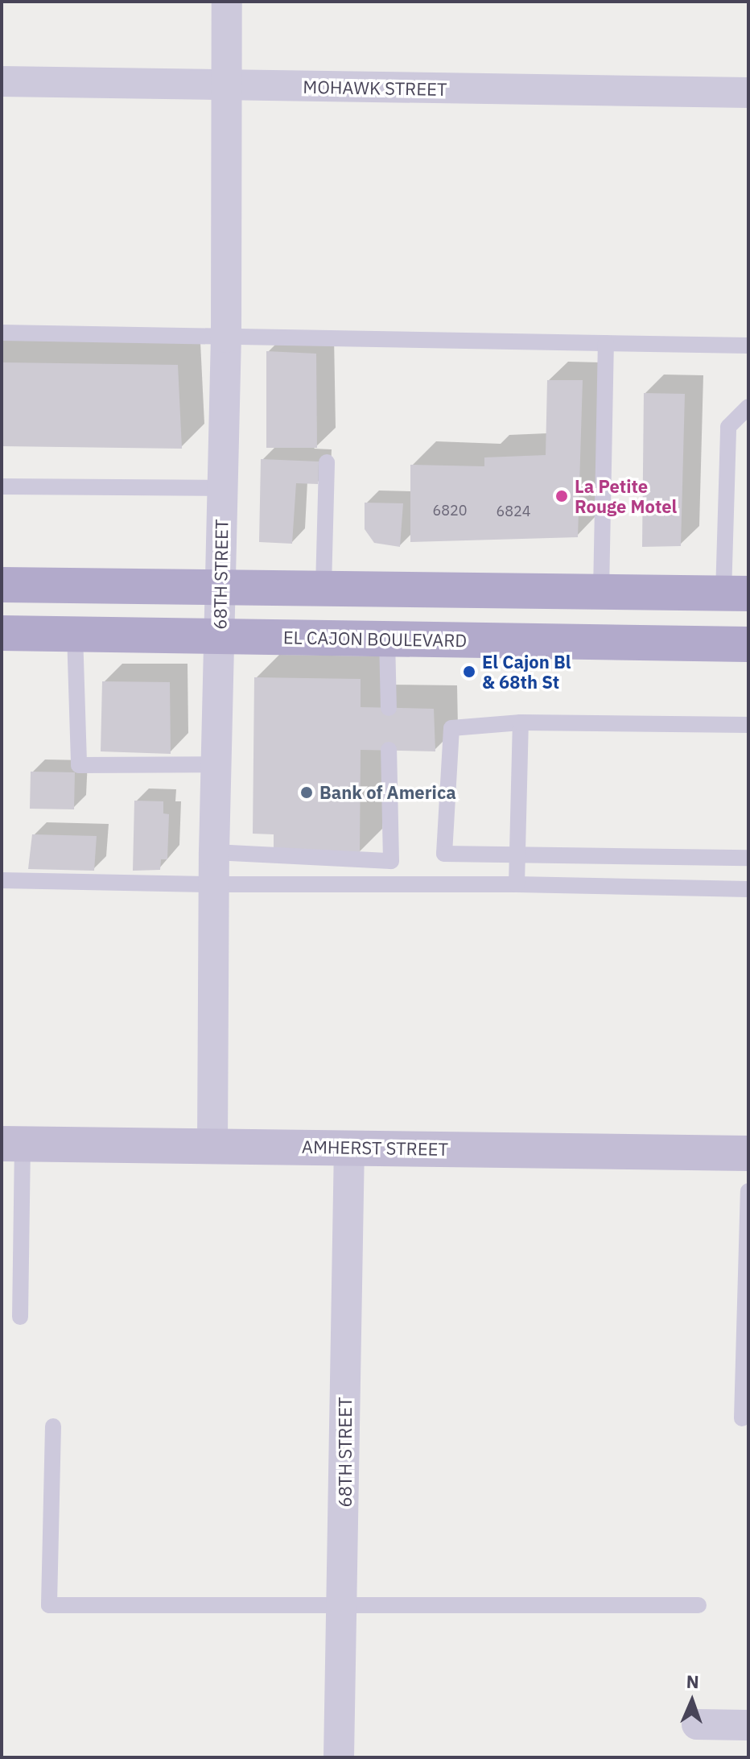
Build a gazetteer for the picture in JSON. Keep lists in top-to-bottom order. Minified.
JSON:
{"streets":{"main road":["EL CAJON BOULEVARD"],"street":["MOHAWK STREET","68TH STREET","AMHERST STREET"]},"crossings":[["MOHAWK STREET","68TH STREET"],["68TH STREET","EL CAJON BOULEVARD"],["68TH STREET","AMHERST STREET"]],"places":["La Petite Rouge Motel","El Cajon Bl & 68th St","Bank of America"],"house_numbers":["6820","6824"],"north":"top"}
